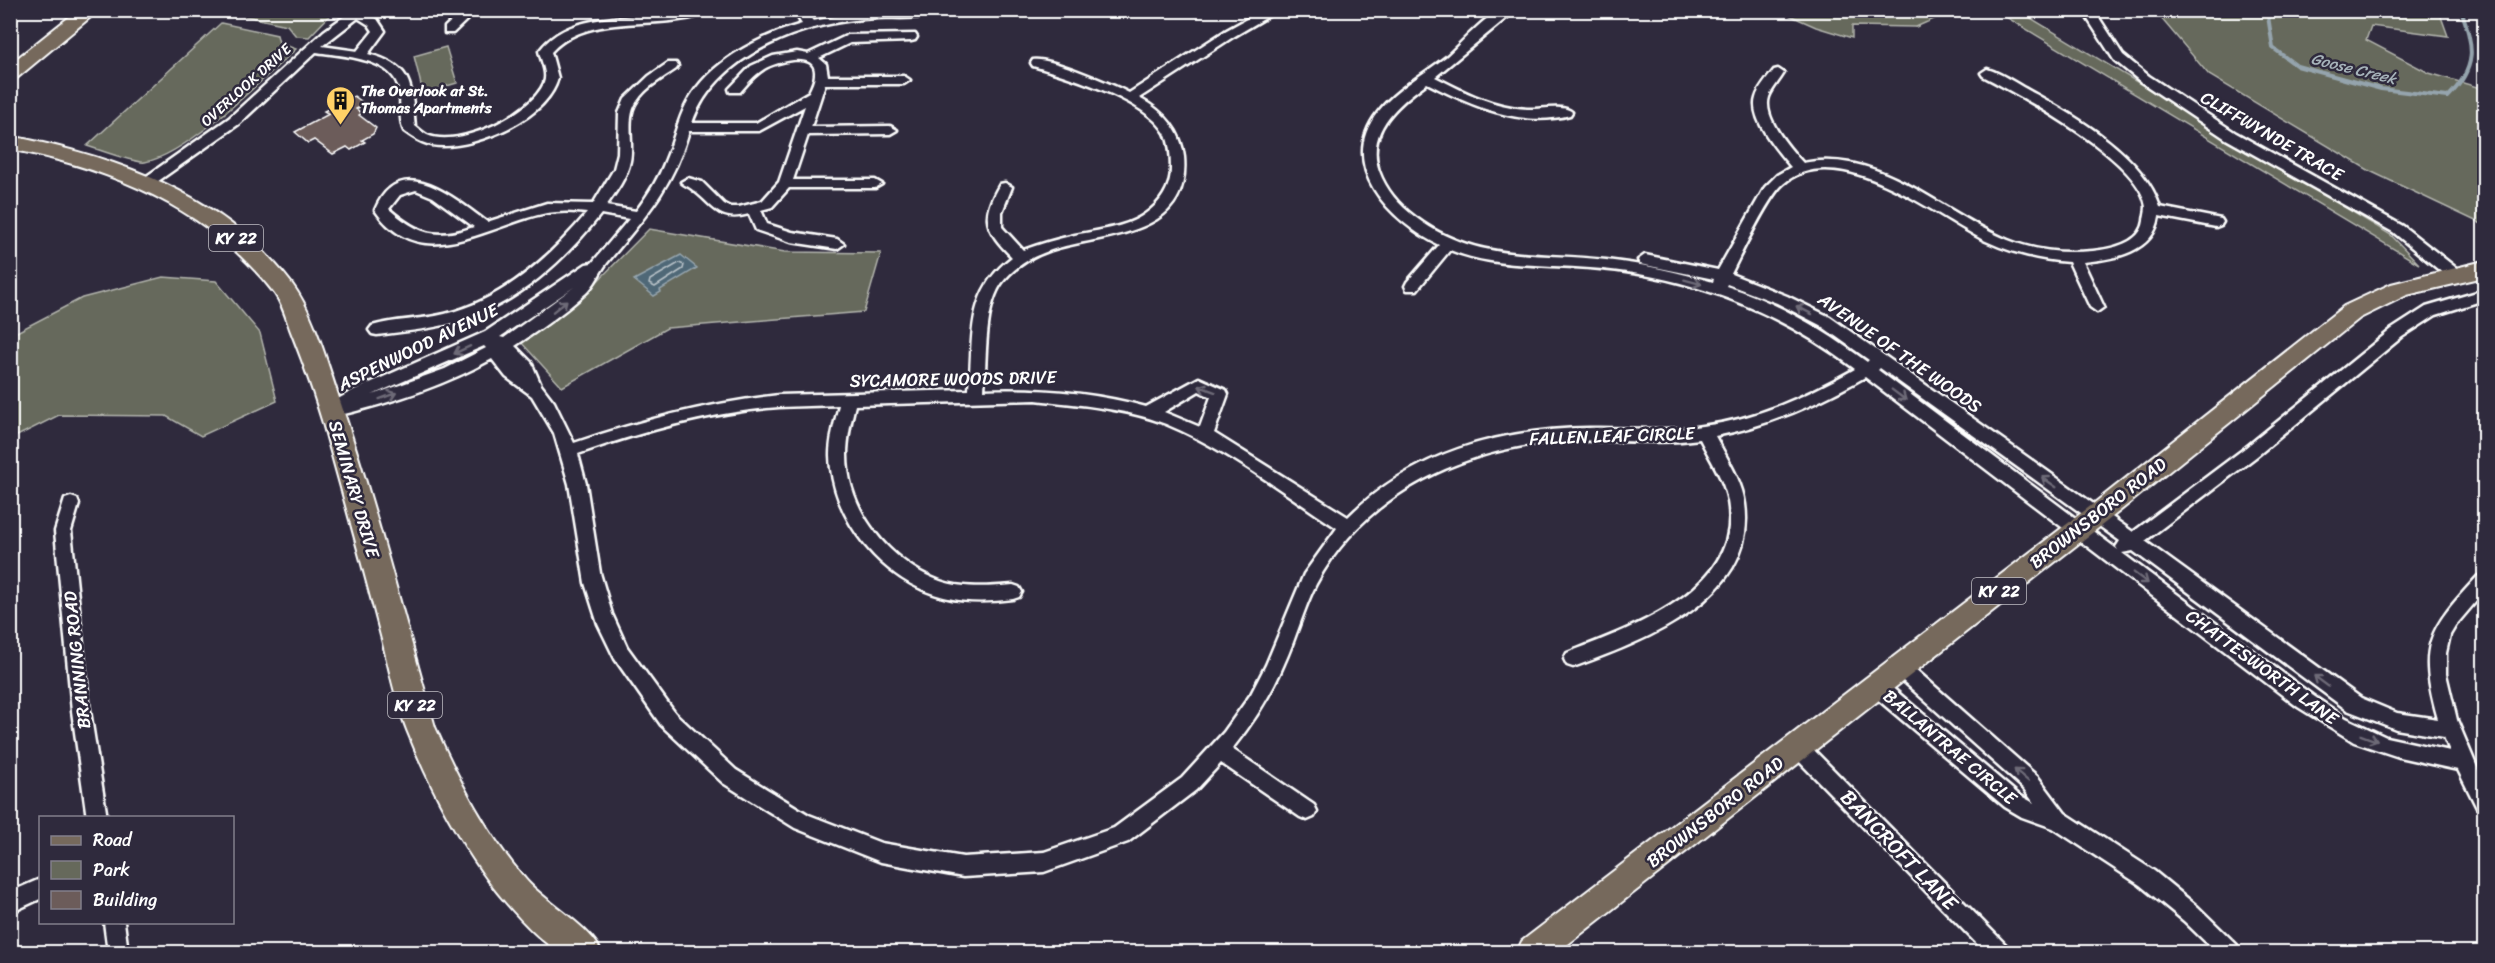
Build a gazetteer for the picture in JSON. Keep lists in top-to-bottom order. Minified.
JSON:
{"streets":{"main road":["KY 22","SEMINARY DRIVE","BROWNSBORO ROAD"],"street":["OVERLOOK DRIVE","CLIFFWYNDE TRACE","ASPENWOOD AVENUE","AVENUE OF THE WOODS","SYCAMORE WOODS DRIVE","FALLEN LEAF CIRCLE","BRANNING ROAD","CHATTESWORTH LANE","BALLANTRAE CIRCLE","BANCROFT LANE"]},"crossings":[["OVERLOOK DRIVE","SEMINARY DRIVE"],["CLIFFWYNDE TRACE","BROWNSBORO ROAD"],["ASPENWOOD AVENUE","FALLEN LEAF CIRCLE"],["ASPENWOOD AVENUE","SEMINARY DRIVE"],["AVENUE OF THE WOODS","FALLEN LEAF CIRCLE"],["AVENUE OF THE WOODS","BROWNSBORO ROAD"],["AVENUE OF THE WOODS","CHATTESWORTH LANE"],["SYCAMORE WOODS DRIVE","FALLEN LEAF CIRCLE"],["BROWNSBORO ROAD","CHATTESWORTH LANE"],["BROWNSBORO ROAD","BALLANTRAE CIRCLE"],["BROWNSBORO ROAD","BANCROFT LANE"]],"water":["Goose Creek"],"places":{"building":["The Overlook at St. Thomas Apartments"]},"legend":["Road","Park","Building"]}
